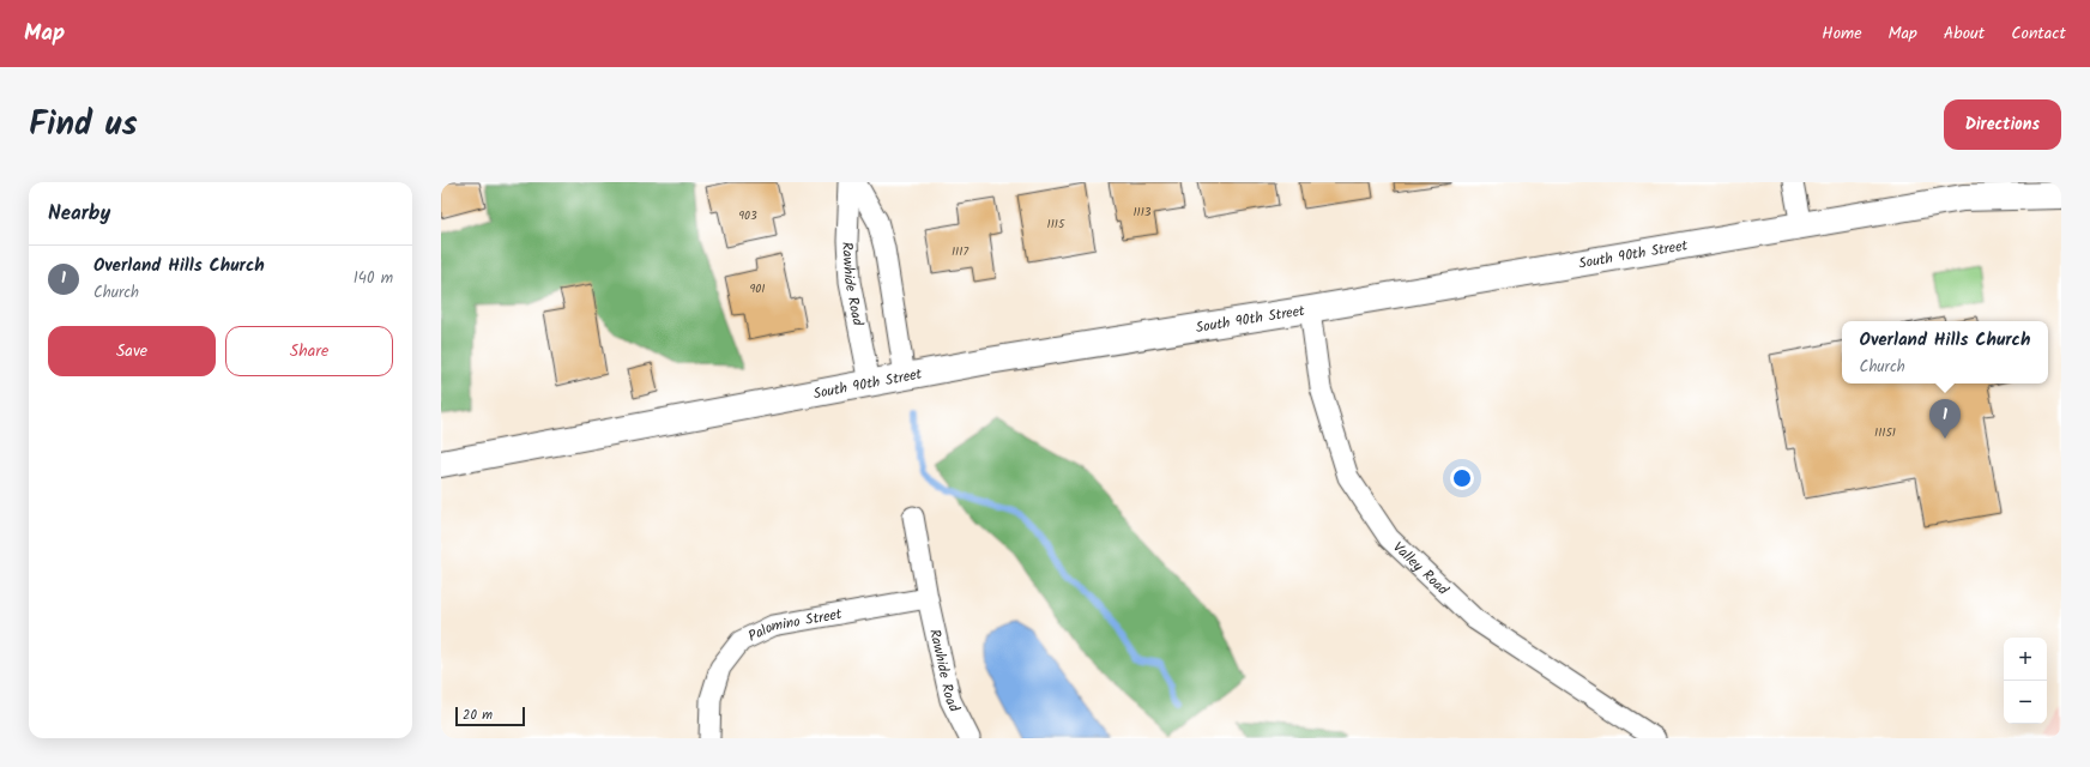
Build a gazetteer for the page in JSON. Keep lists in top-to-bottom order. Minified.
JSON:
{"streets":{"street":["South 90th Street","Rawhide Road","Valley Road","Palomino Street"]},"crossings":[["South 90th Street","Rawhide Road"],["South 90th Street","Valley Road"],["Rawhide Road","Palomino Street"]],"house_numbers":["1113","903","1115","1117","901","11151"],"scale_bar":"20 m","page":{"header":"Map","nav":["Home","Map","About","Contact"],"title":"Find us","buttons":["Directions",["Save","Share"]],"heading":"Nearby","list":[{"mark":"1","name":"Overland Hills Church","note":"Church","value":"140 m"}],"popup":["Overland Hills Church","Church"],"pins":"1","map_buttons":["+","−"],"scale":"20 m"}}
